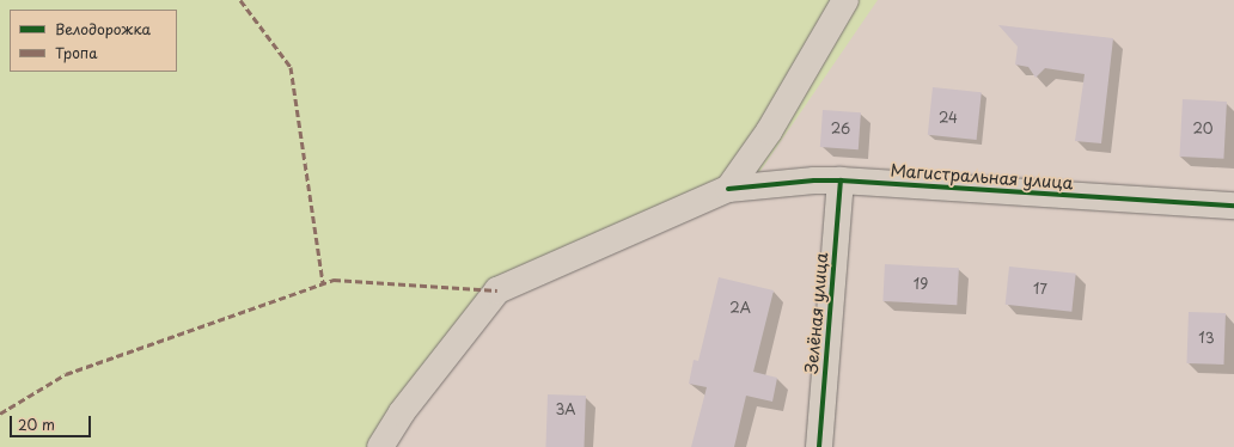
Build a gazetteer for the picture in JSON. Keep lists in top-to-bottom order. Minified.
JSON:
{"streets":{"street":["Магистральная улица","Зелёная улица"]},"crossings":[["Магистральная улица","Зелёная улица"]],"house_numbers":["24","26","20","19","17","2А","13","3А"],"legend":["Велодорожка","Тропа"],"scale_bar":"20 m"}
